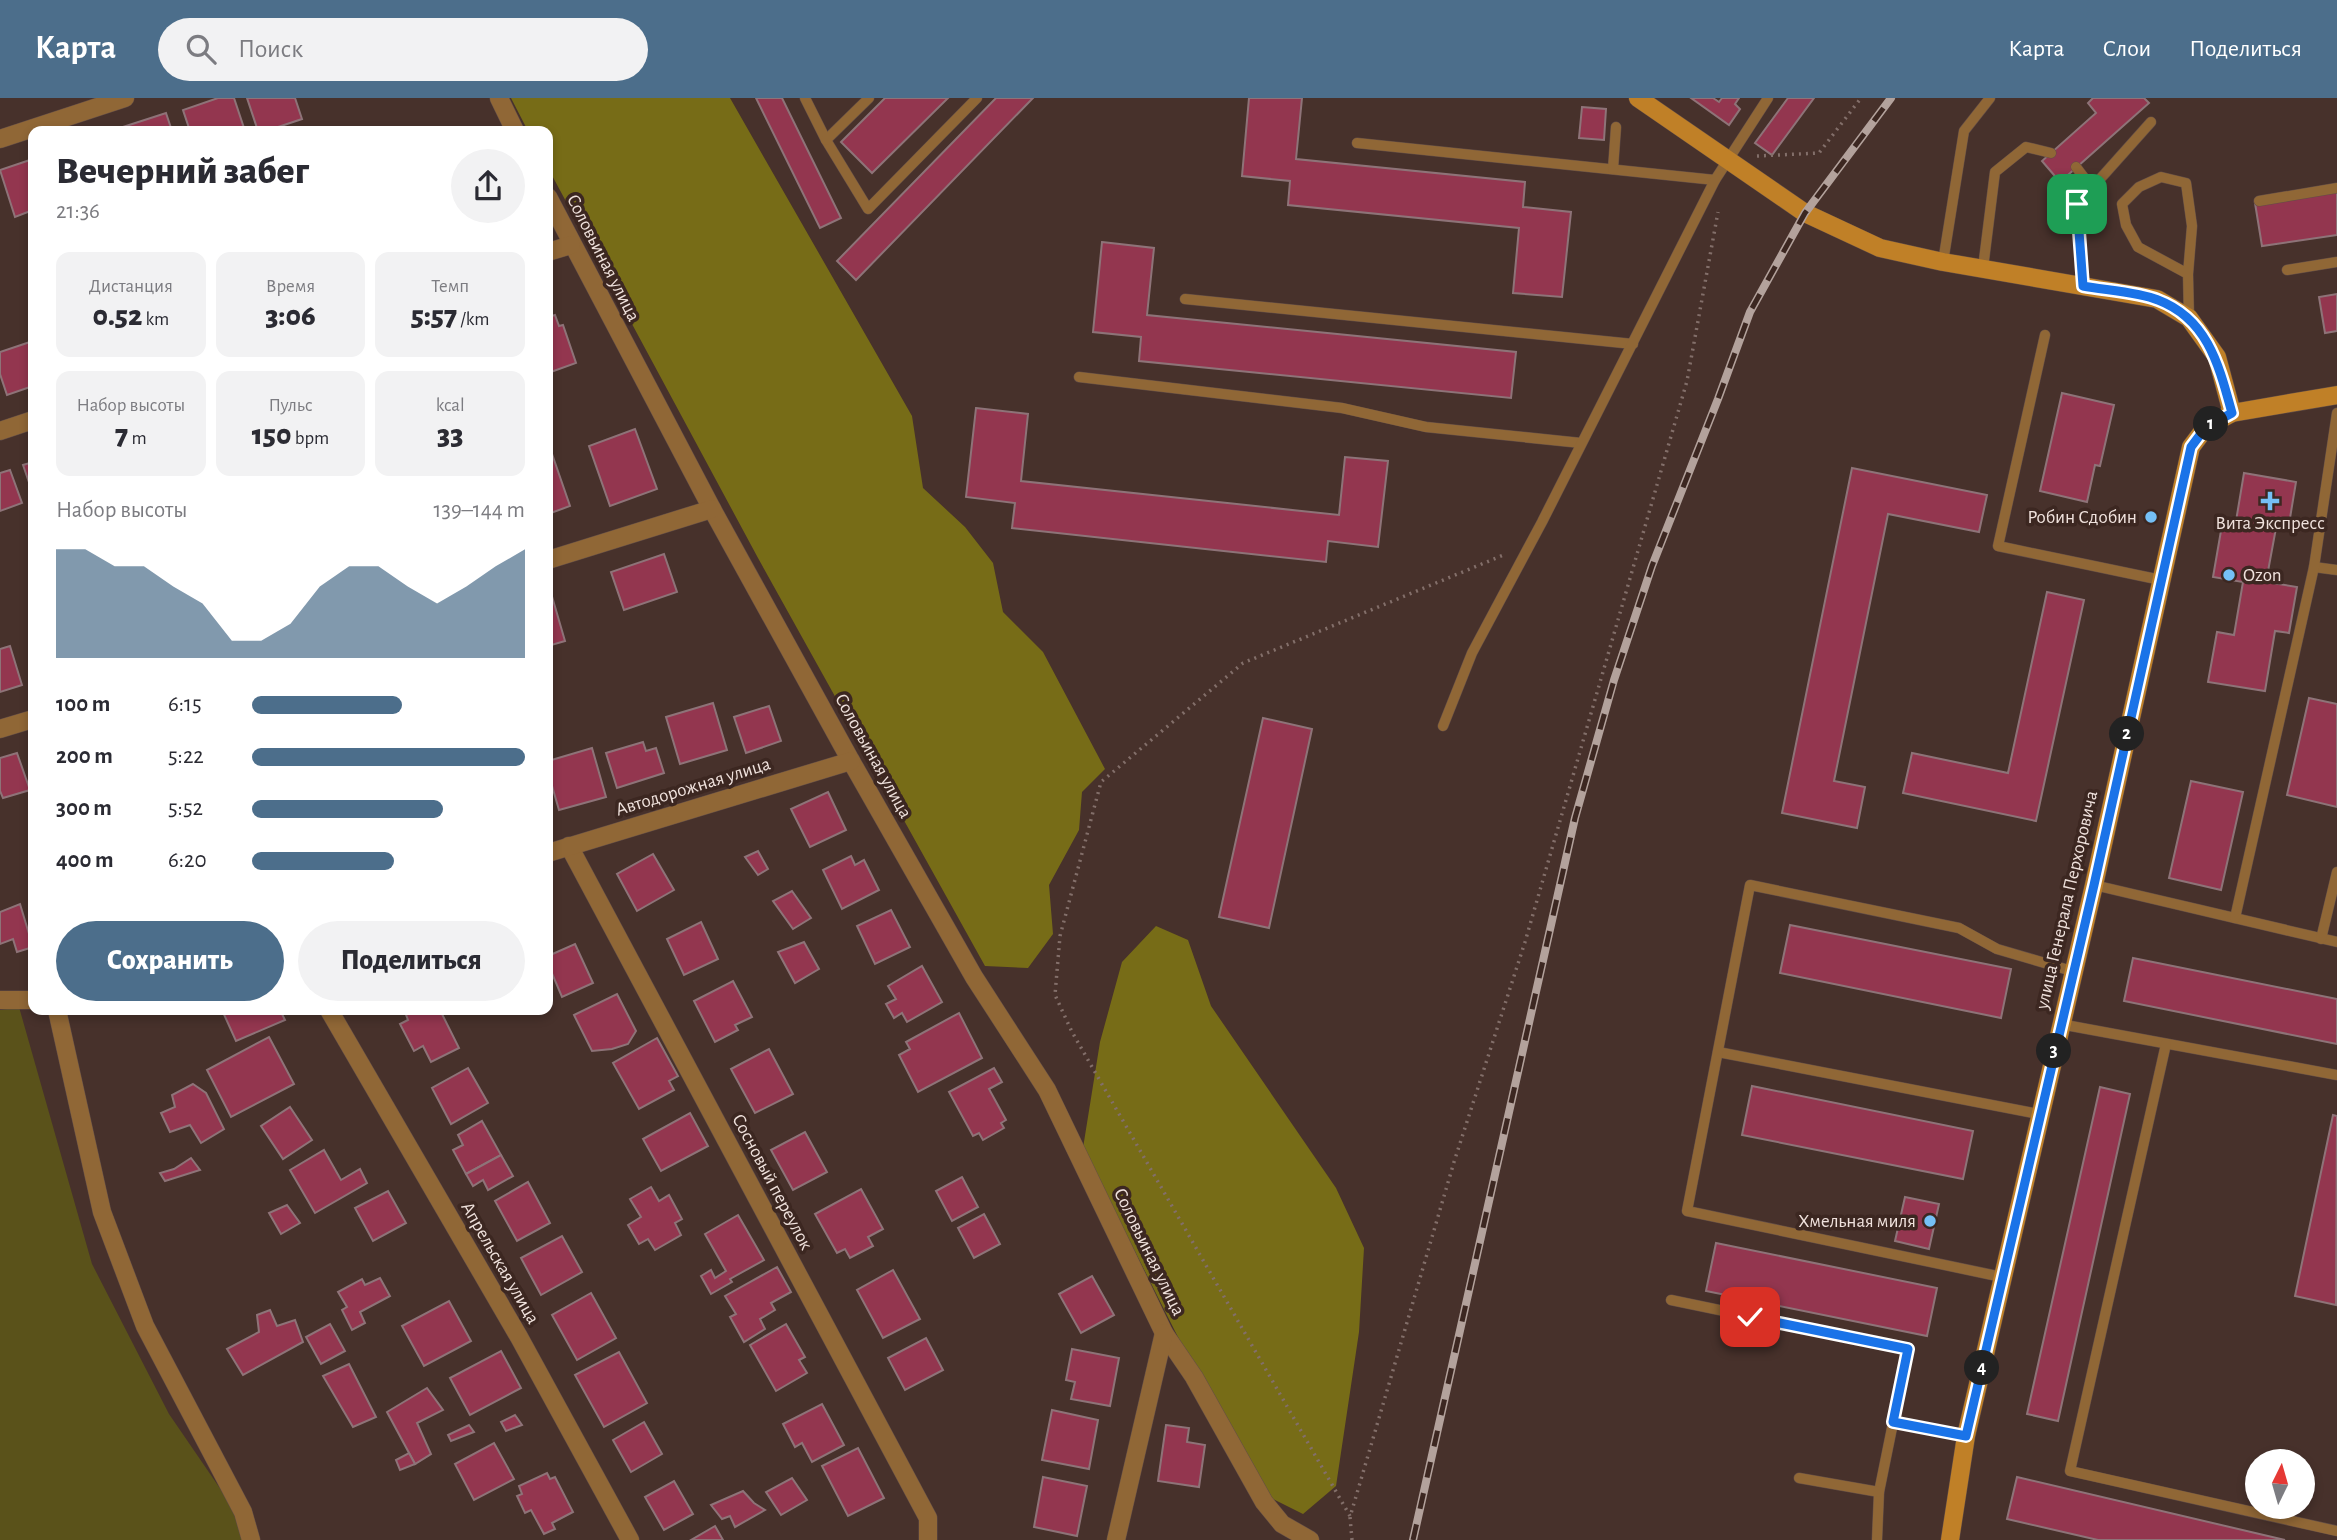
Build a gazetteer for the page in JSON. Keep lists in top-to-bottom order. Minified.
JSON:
{"streets":{"street":["Соловьиная улица","Автодорожная улица","улица Генерала Перхоровича","Сосновый переулок","Апрельская улица"]},"crossings":[["Соловьиная улица","Автодорожная улица"],["Автодорожная улица","Сосновый переулок"]],"places":{"health":["Вита Экспресс"],"other":["Робин Сдобин","Ozon","Хмельная миля"]},"north":"top","page":{"header":"Карта","search":"Поиск","nav":["Карта","Слои","Поделиться"],"heading":["Вечерний забег","21:36"],"stats":[["Дистанция","0.52 km"],["Время","3:06"],["Темп","5:57 /km"],["Набор высоты","7 m"],["Пульс","150 bpm"],["kcal","33"]],"pins":["1","2","3","4"],"chart":["Набор высоты","139–144 m"],"list":[{"name":"100 m","note":"6:15"},{"name":"200 m","note":"5:22"},{"name":"300 m","note":"5:52"},{"name":"400 m","note":"6:20"}],"buttons":["Сохранить","Поделиться"]}}
